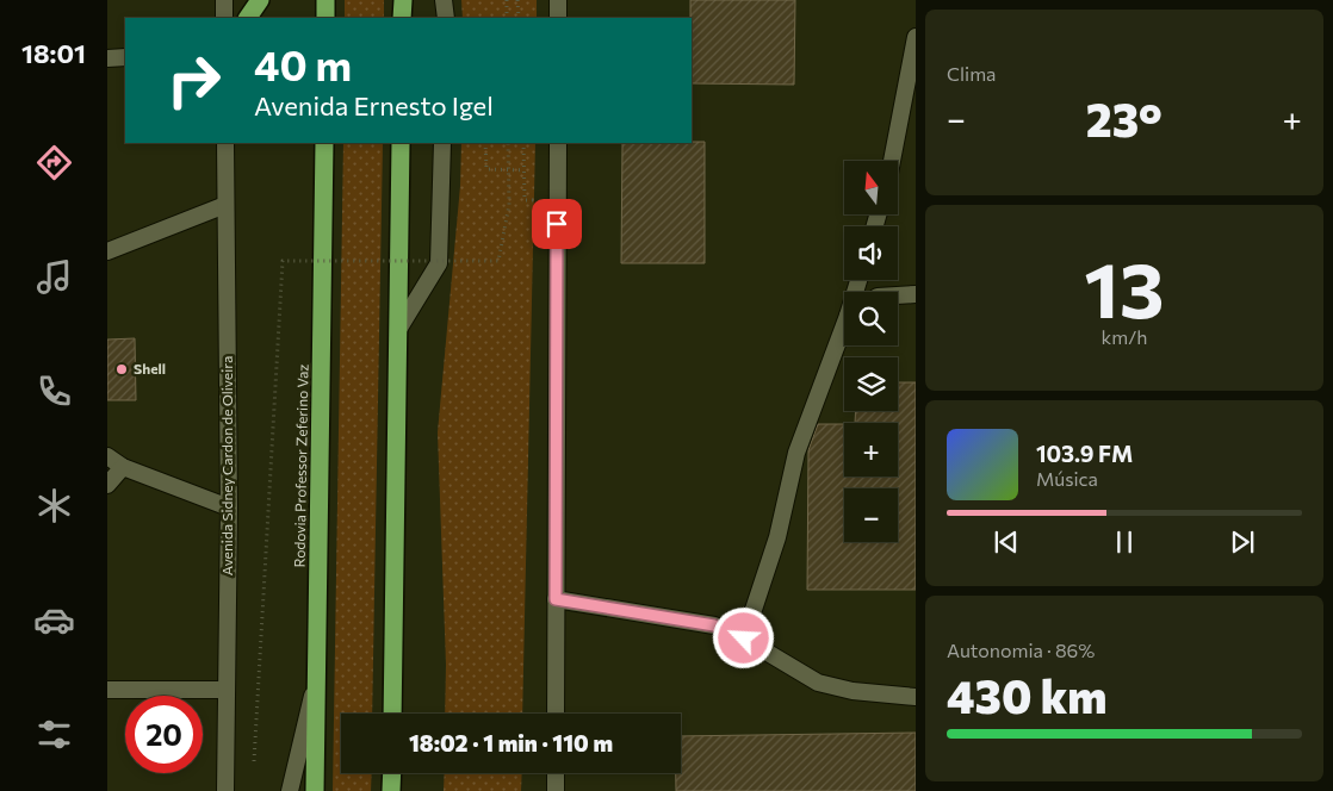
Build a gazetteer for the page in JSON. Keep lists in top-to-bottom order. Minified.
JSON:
{"streets":{"highway":["Rodovia Professor Zeferino Vaz"],"street":["Avenida Sidney Cardon de Oliveira"]},"places":["Shell"],"north":"top","page":{"tabs":"18:01","tile":["Clima",["13","km/h"],["Autonomia · 86%","430 km"]],"turn":["40 m","Avenida Ernesto Igel"],"heat":["−","23°","+"],"map_buttons":["+","−"],"song":["103.9 FM","Música"],"limit":"20","trip":"18:02 · 1 min · 110 m"}}
